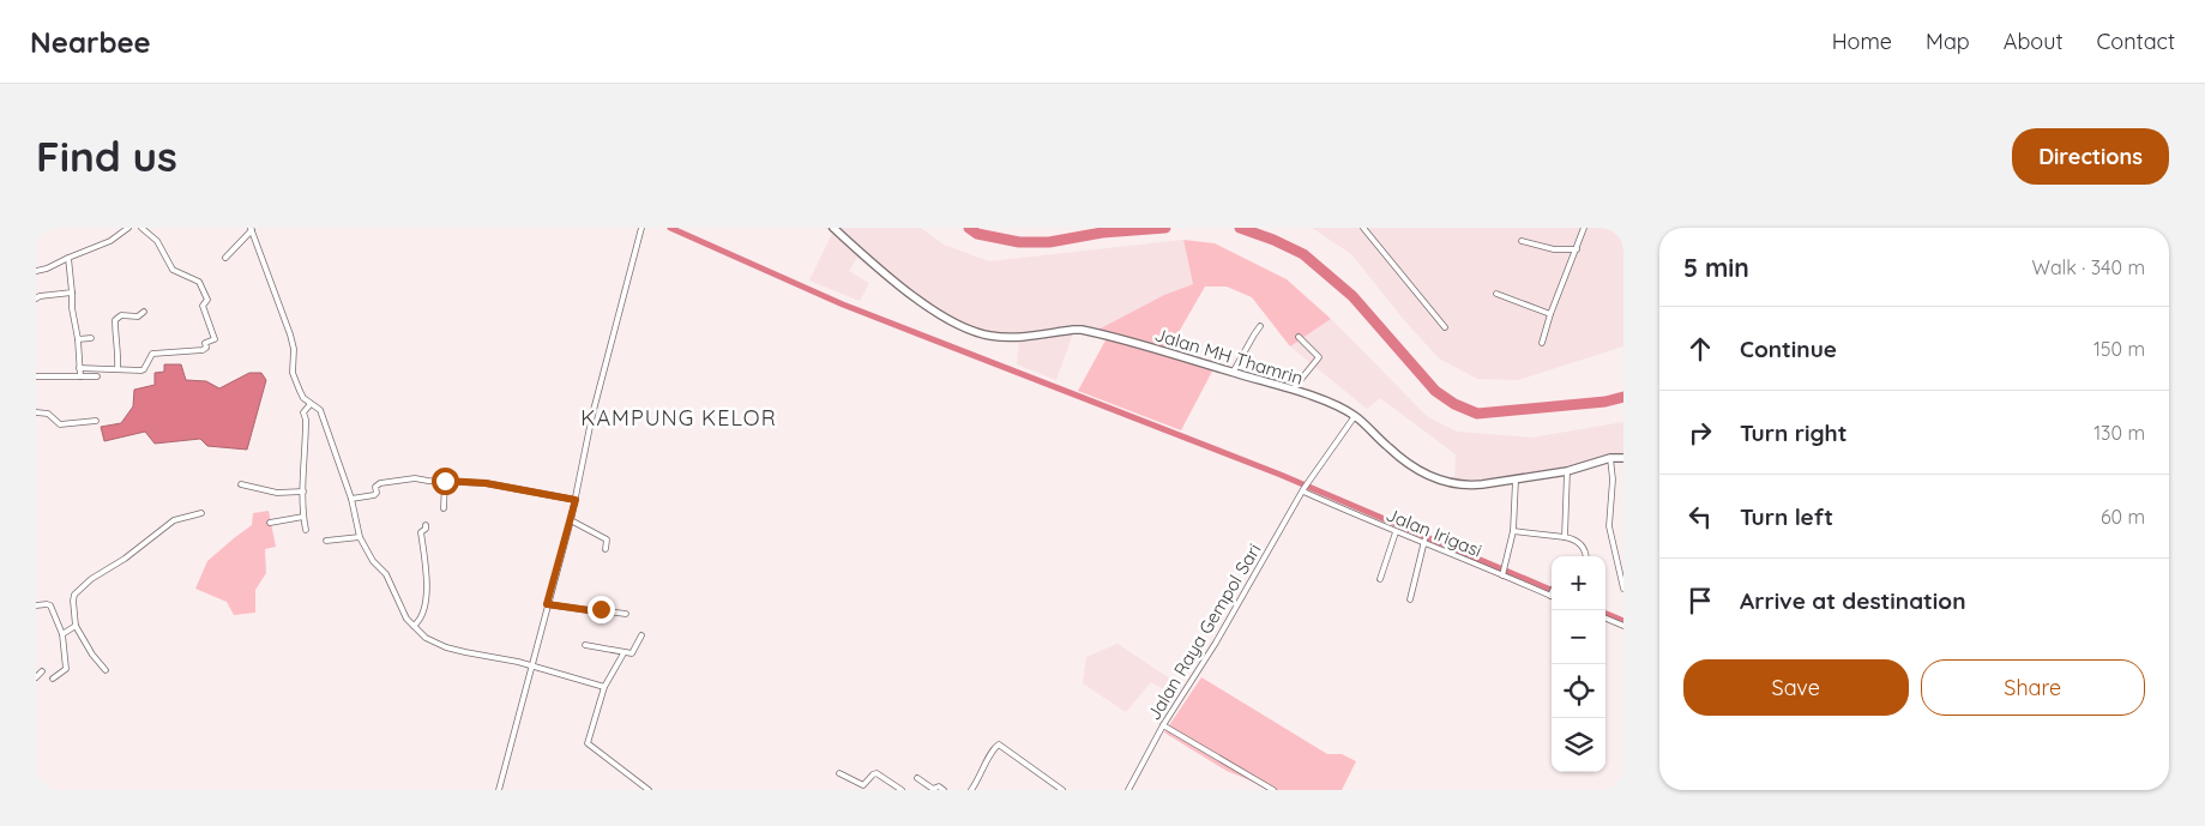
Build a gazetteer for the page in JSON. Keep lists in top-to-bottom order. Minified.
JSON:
{"streets":{"street":["Jalan MH Thamrin","Jalan Irigasi","Jalan Raya Gempol Sari"]},"crossings":[["Jalan MH Thamrin","Jalan Raya Gempol Sari"],["Jalan Irigasi","Jalan Raya Gempol Sari"]],"districts":["KAMPUNG KELOR"],"page":{"header":"Nearbee","nav":["Home","Map","About","Contact"],"buttons":["Directions",["Save","Share"]],"title":"Find us","heading":["5 min","Walk · 340 m"],"list":[["Continue","150 m"],["Turn right","130 m"],["Turn left","60 m"],"Arrive at destination"],"map_buttons":["+","−"]}}
